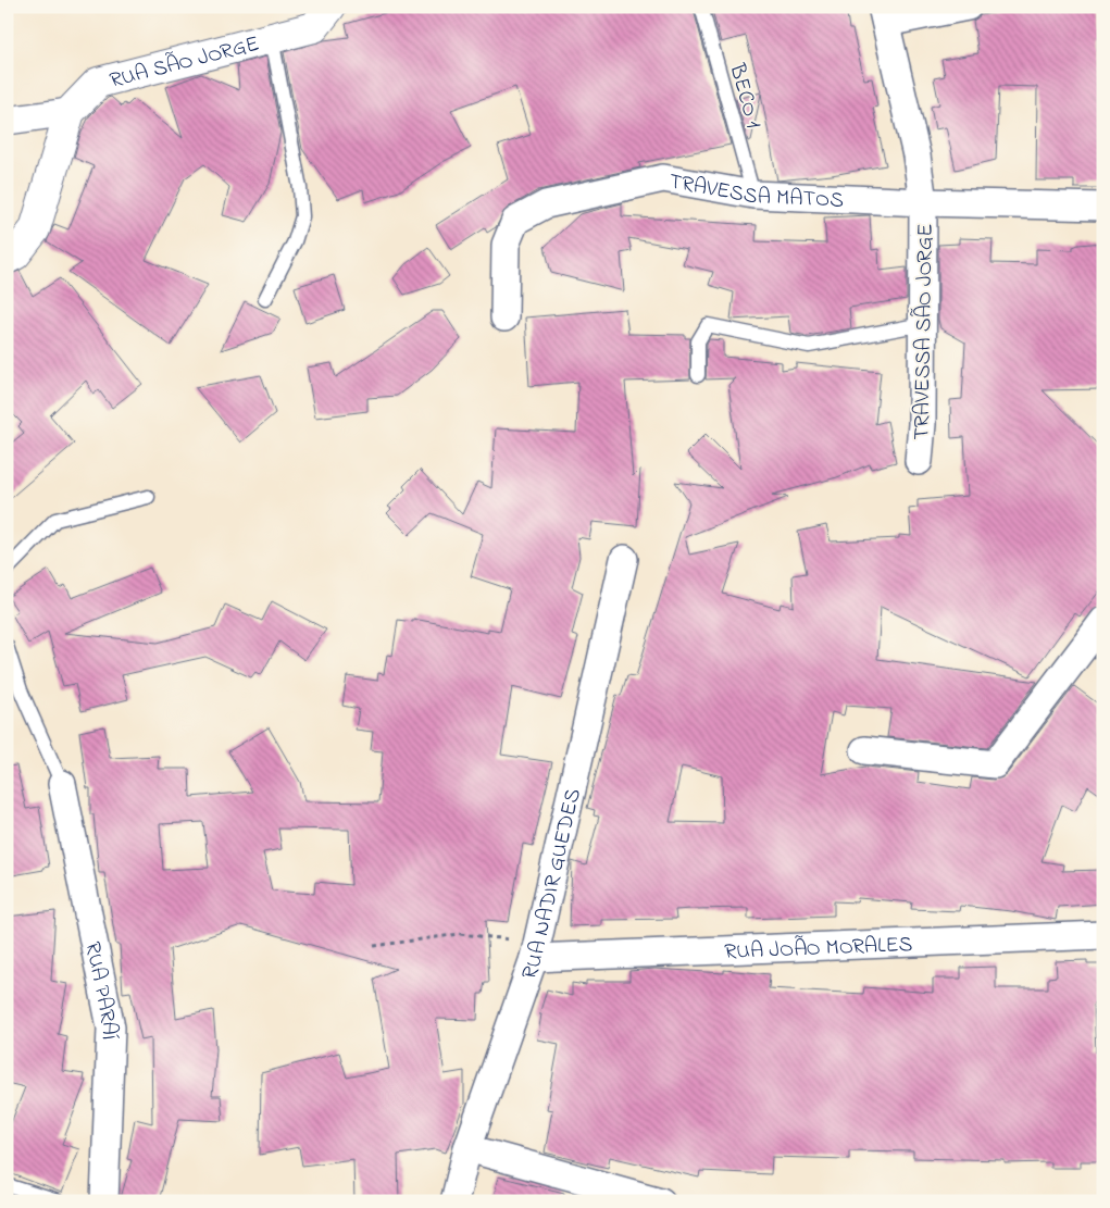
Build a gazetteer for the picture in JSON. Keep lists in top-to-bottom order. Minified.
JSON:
{"streets":{"street":["RUA SÃO JORGE","TRAVESSA MATOS","TRAVESSA SÃO JORGE","RUA NADIR GUEDES","RUA JOÃO MORALES","RUA PARAÍ"],"lane":["BECO 1"]},"crossings":[["BECO 1","TRAVESSA MATOS"],["TRAVESSA MATOS","TRAVESSA SÃO JORGE"],["RUA NADIR GUEDES","RUA JOÃO MORALES"]]}
